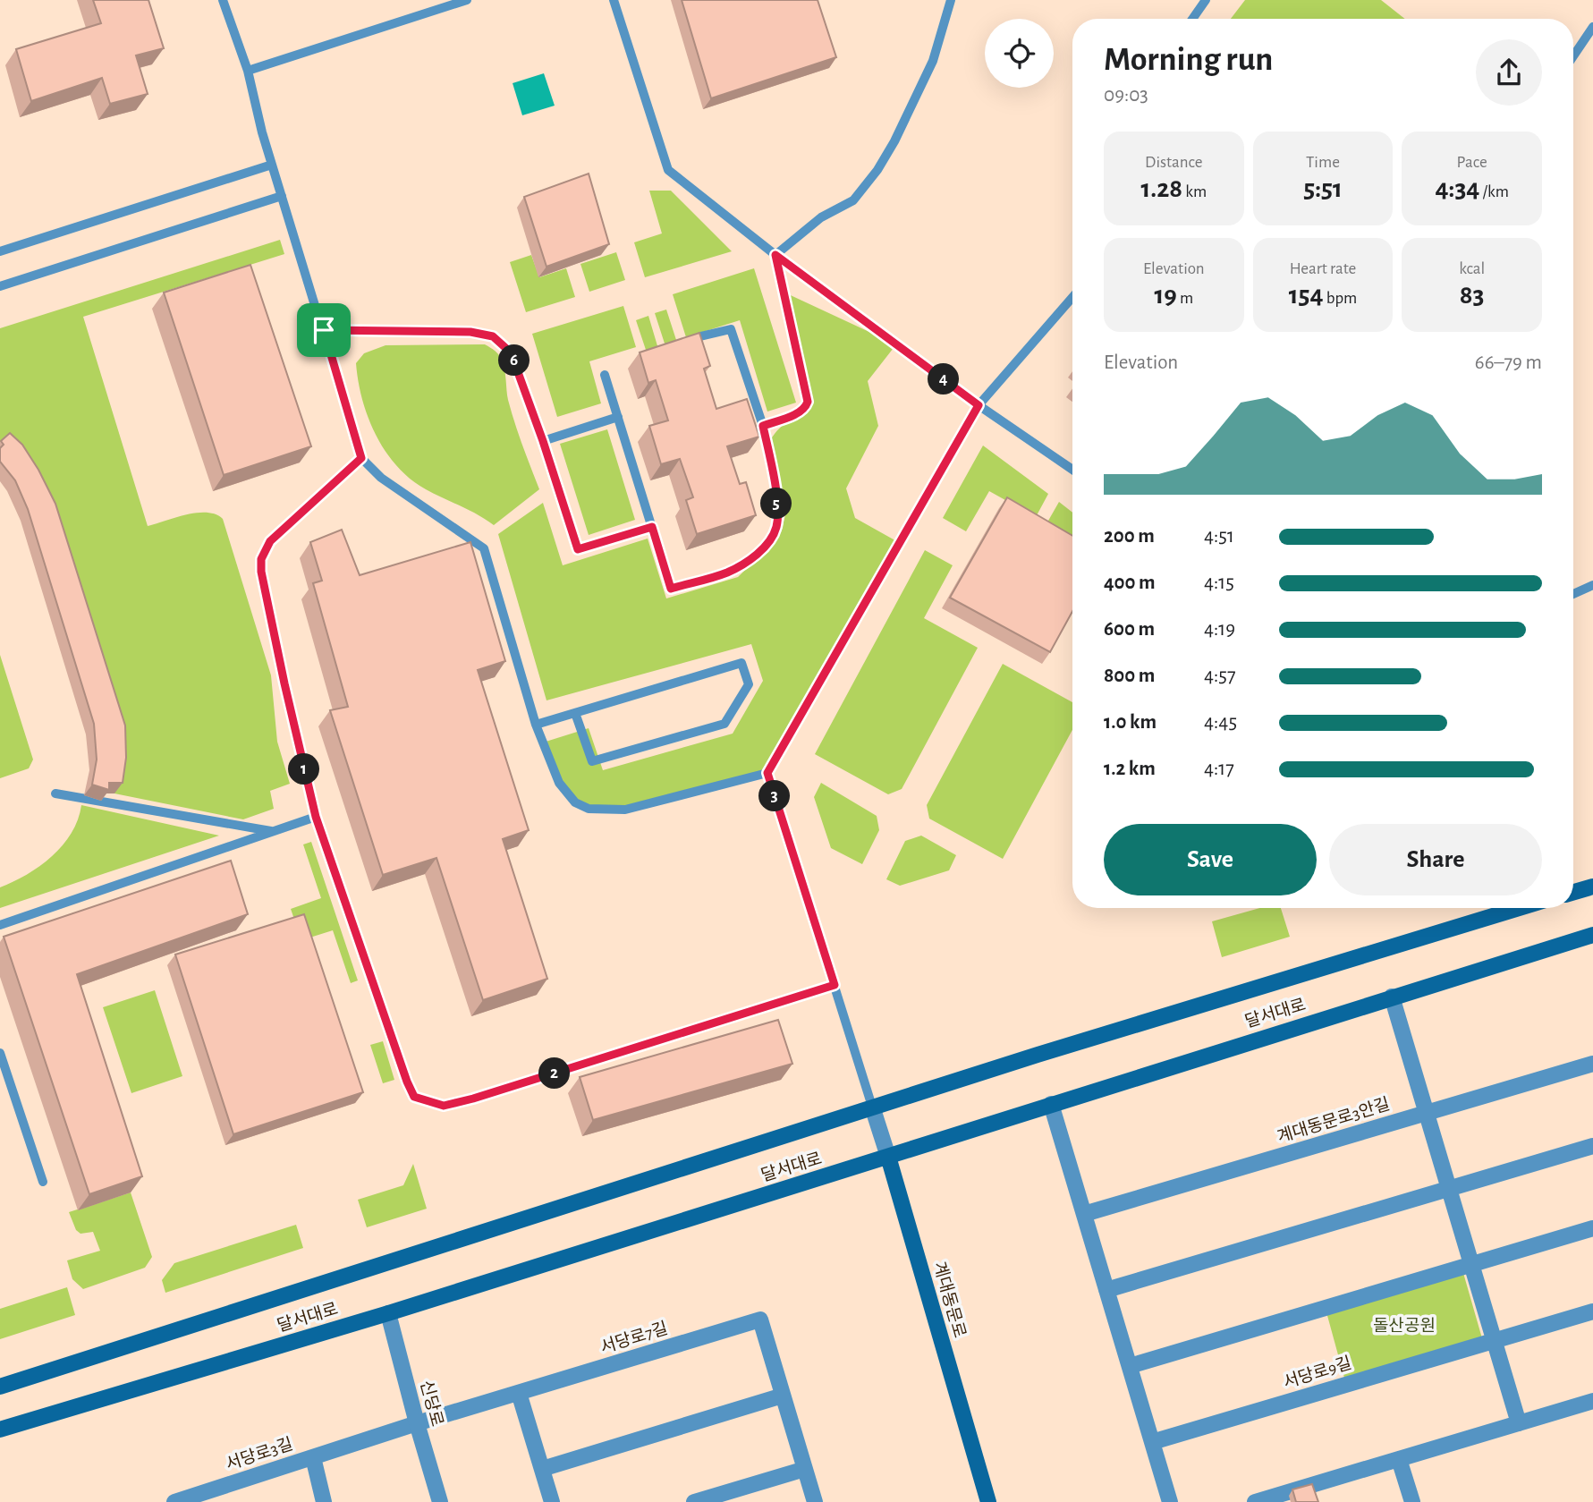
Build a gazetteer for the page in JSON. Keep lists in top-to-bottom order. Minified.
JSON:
{"streets":{"main road":["달서대로","계대동문로"],"street":["계대동문로3안길","서당로7길","서당로9길","신당로","서당로3길"]},"crossings":[["달서대로","계대동문로"],["달서대로","신당로"]],"parks":["돌산공원"],"page":{"heading":["Morning run","09:03"],"stats":[["Distance","1.28 km"],["Time","5:51"],["Pace","4:34 /km"],["Elevation","19 m"],["Heart rate","154 bpm"],["kcal","83"]],"chart":["Elevation","66–79 m"],"pins":["6","4","5","1","3","2"],"list":[{"name":"200 m","note":"4:51"},{"name":"400 m","note":"4:15"},{"name":"600 m","note":"4:19"},{"name":"800 m","note":"4:57"},{"name":"1.0 km","note":"4:45"},{"name":"1.2 km","note":"4:17"}],"buttons":["Save","Share"]}}
